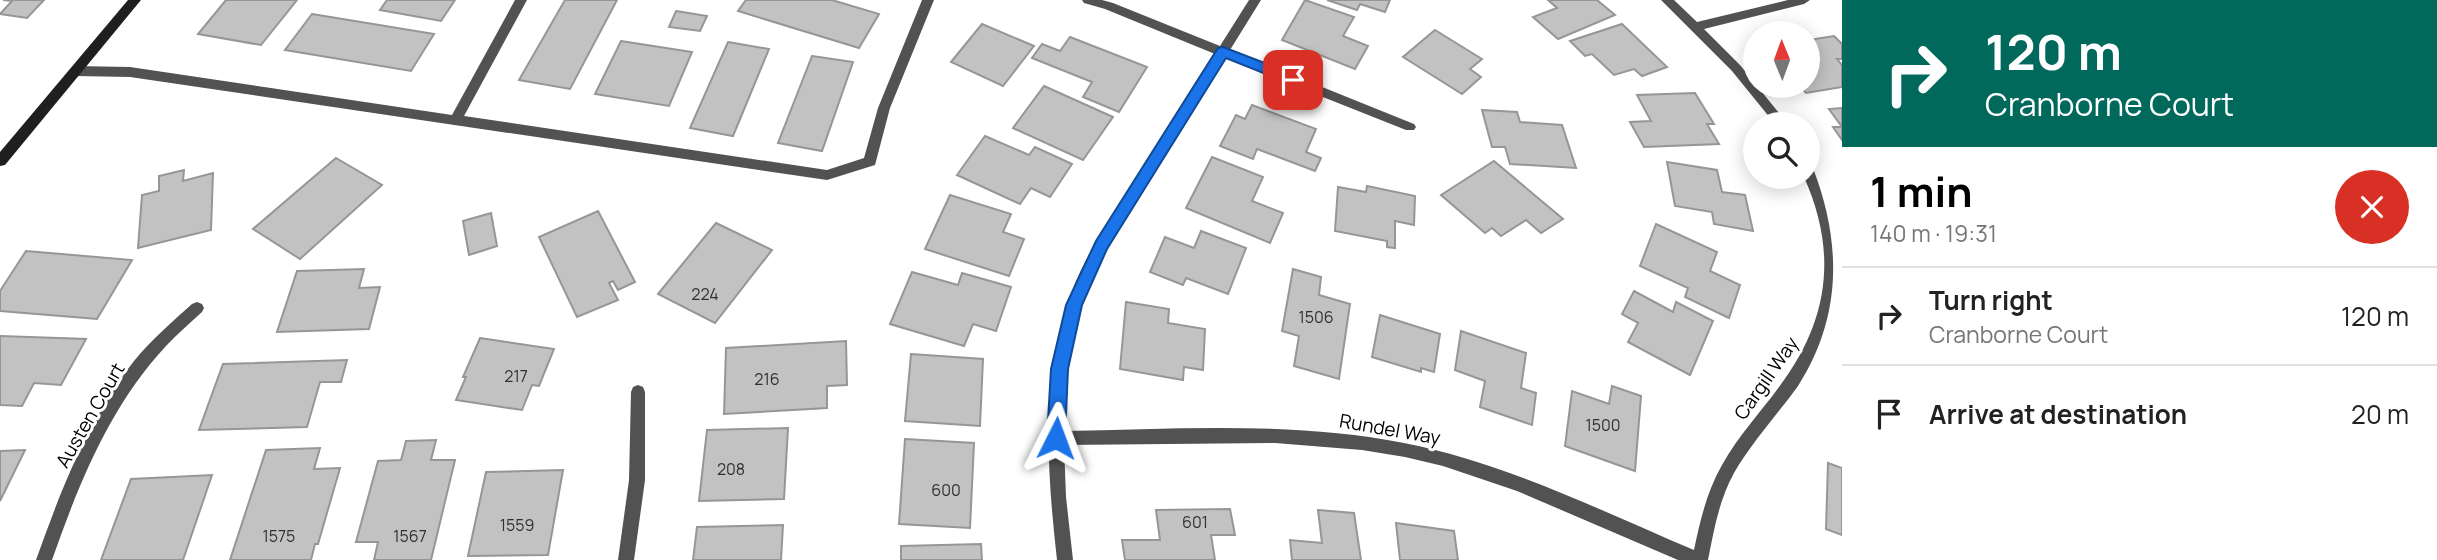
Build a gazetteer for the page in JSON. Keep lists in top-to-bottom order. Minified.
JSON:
{"streets":{"street":["Cargill Way","Austen Court","Rundel Way"]},"crossings":[["Cargill Way","Rundel Way"]],"house_numbers":["224","1506","217","216","1500","208","600","601","1559","1575","1567"],"north":"top","page":{"turn":["120 m","Cranborne Court"],"heading":["1 min","140 m · 19:31"],"list":[{"name":"Turn right","note":"Cranborne Court","value":"120 m"},{"name":"Arrive at destination","value":"20 m"}]}}
